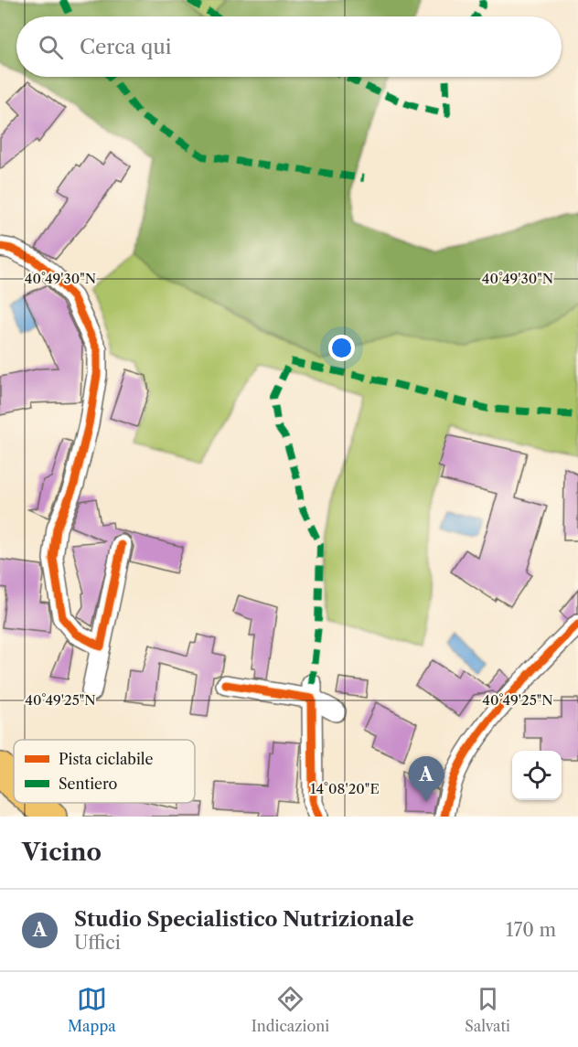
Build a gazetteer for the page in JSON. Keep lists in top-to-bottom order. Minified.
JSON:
{"legend":["Pista ciclabile","Sentiero"],"page":{"search":"Cerca qui","pins":"A","heading":"Vicino","list":[{"mark":"A","name":"Studio Specialistico Nutrizionale","note":"Uffici","value":"170 m"}],"nav":["Mappa","Indicazioni","Salvati"]},"coordinates":["40°49'30\"N","40°49'25\"N","14°08'20\"E"]}
